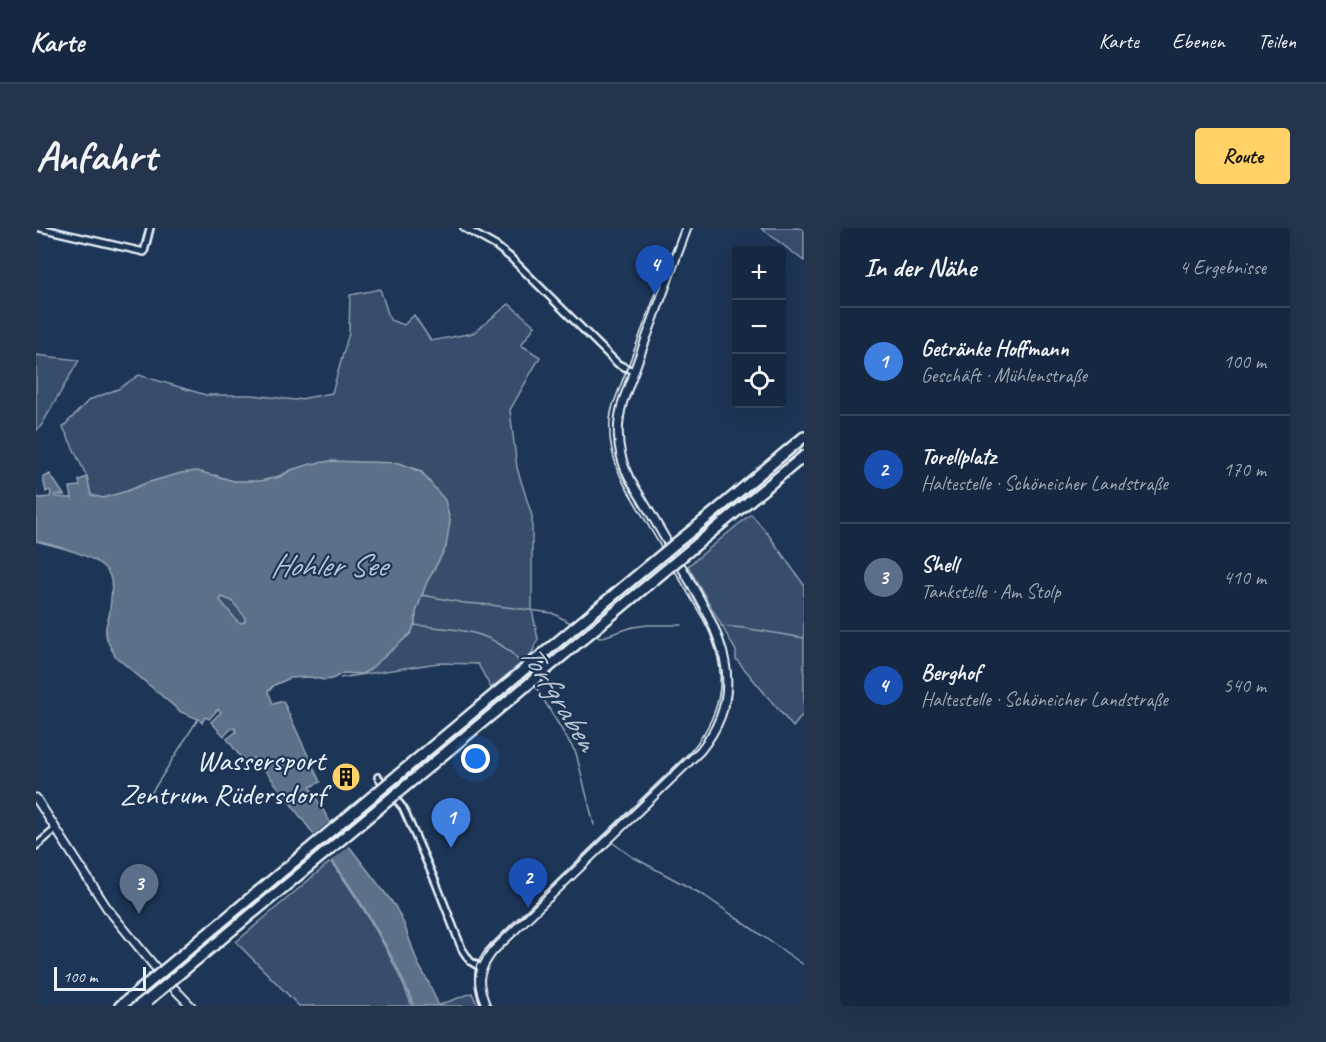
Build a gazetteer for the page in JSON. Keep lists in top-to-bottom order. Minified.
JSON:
{"water":["Hohler See","Torfgraben"],"places":{"building":["Wassersport Zentrum Rüdersdorf"]},"scale_bar":"100 m","page":{"header":"Karte","nav":["Karte","Ebenen","Teilen"],"buttons":"Route","title":"Anfahrt","heading":["In der Nähe","4 Ergebnisse"],"pins":["4","1","2","3"],"map_buttons":["+","−"],"list":[{"mark":"1","name":"Getränke Hoffmann","note":"Geschäft · Mühlenstraße","value":"100 m"},{"mark":"2","name":"Torellplatz","note":"Haltestelle · Schöneicher Landstraße","value":"170 m"},{"mark":"3","name":"Shell","note":"Tankstelle · Am Stolp","value":"410 m"},{"mark":"4","name":"Berghof","note":"Haltestelle · Schöneicher Landstraße","value":"540 m"}],"scale":"100 m"}}
